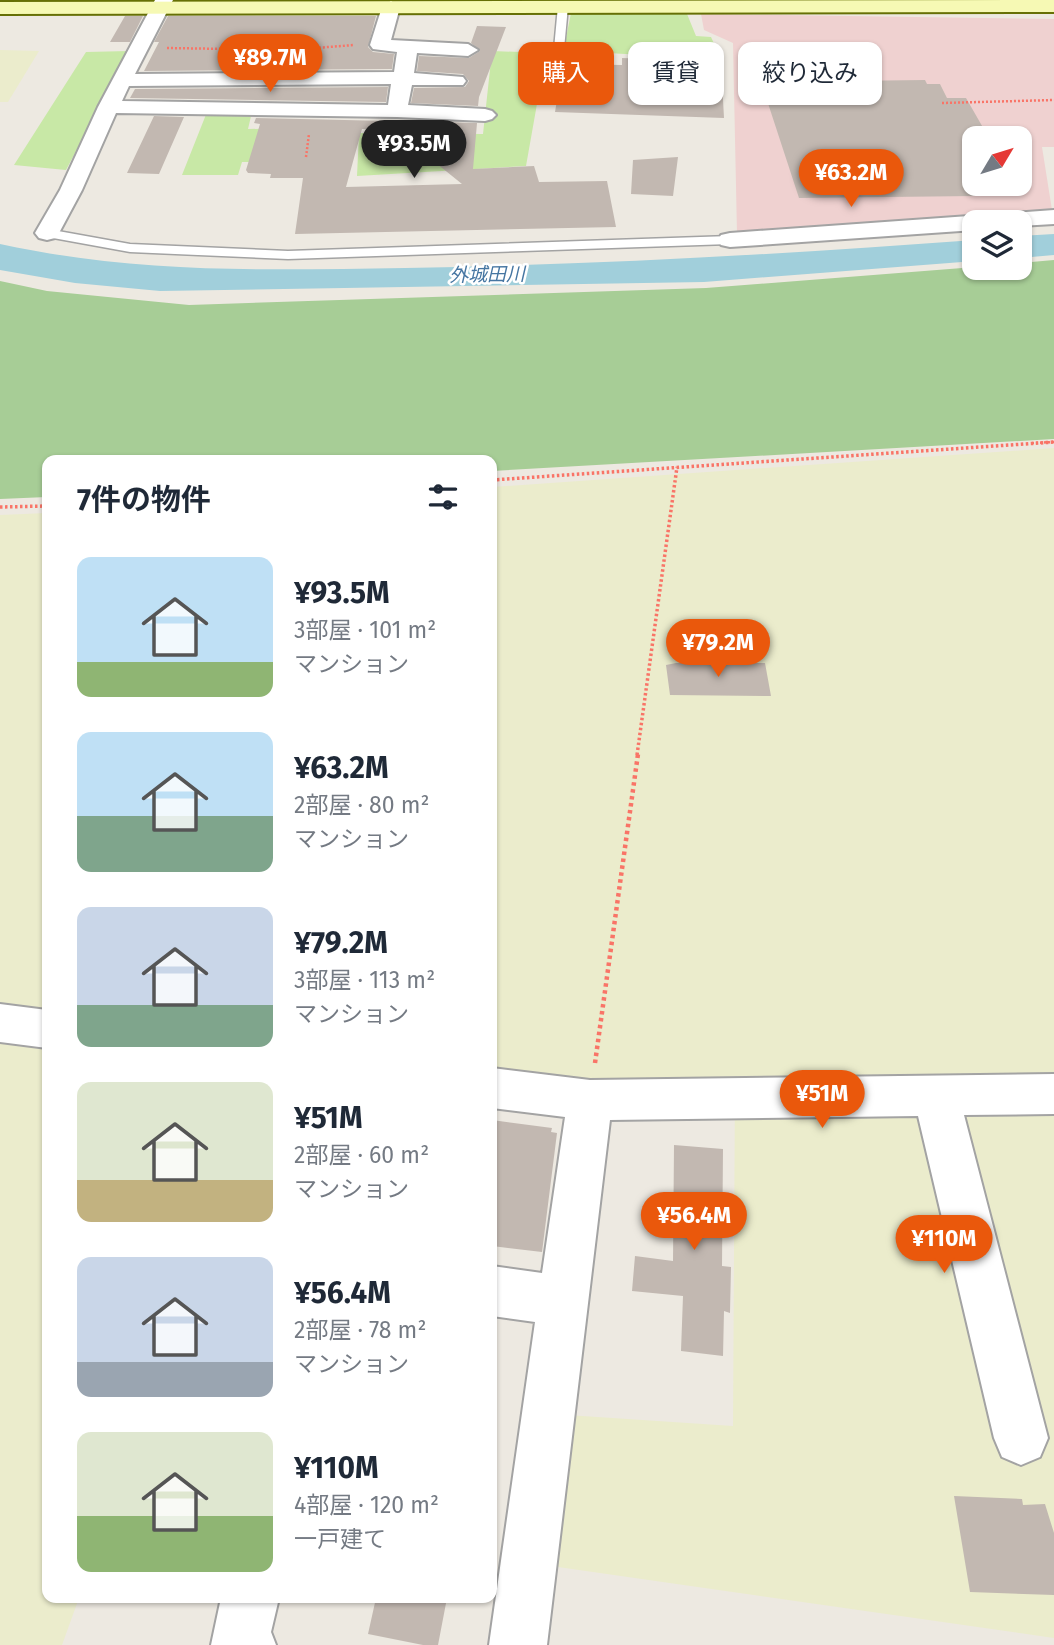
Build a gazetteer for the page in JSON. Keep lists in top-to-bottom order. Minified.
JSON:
{"water":["外城田川"],"north":"top right","page":{"price":["¥89.7M","¥93.5M","¥63.2M","¥79.2M","¥51M","¥56.4M","¥110M"],"chip":["購入","賃貸","絞り込み"],"heading":"7件の物件","list":[{"name":"¥93.5M","note":"3部屋 · 101 m² · マンション"},{"name":"¥63.2M","note":"2部屋 · 80 m² · マンション"},{"name":"¥79.2M","note":"3部屋 · 113 m² · マンション"},{"name":"¥51M","note":"2部屋 · 60 m² · マンション"},{"name":"¥56.4M","note":"2部屋 · 78 m² · マンション"},{"name":"¥110M","note":"4部屋 · 120 m² · 一戸建て"}]}}
